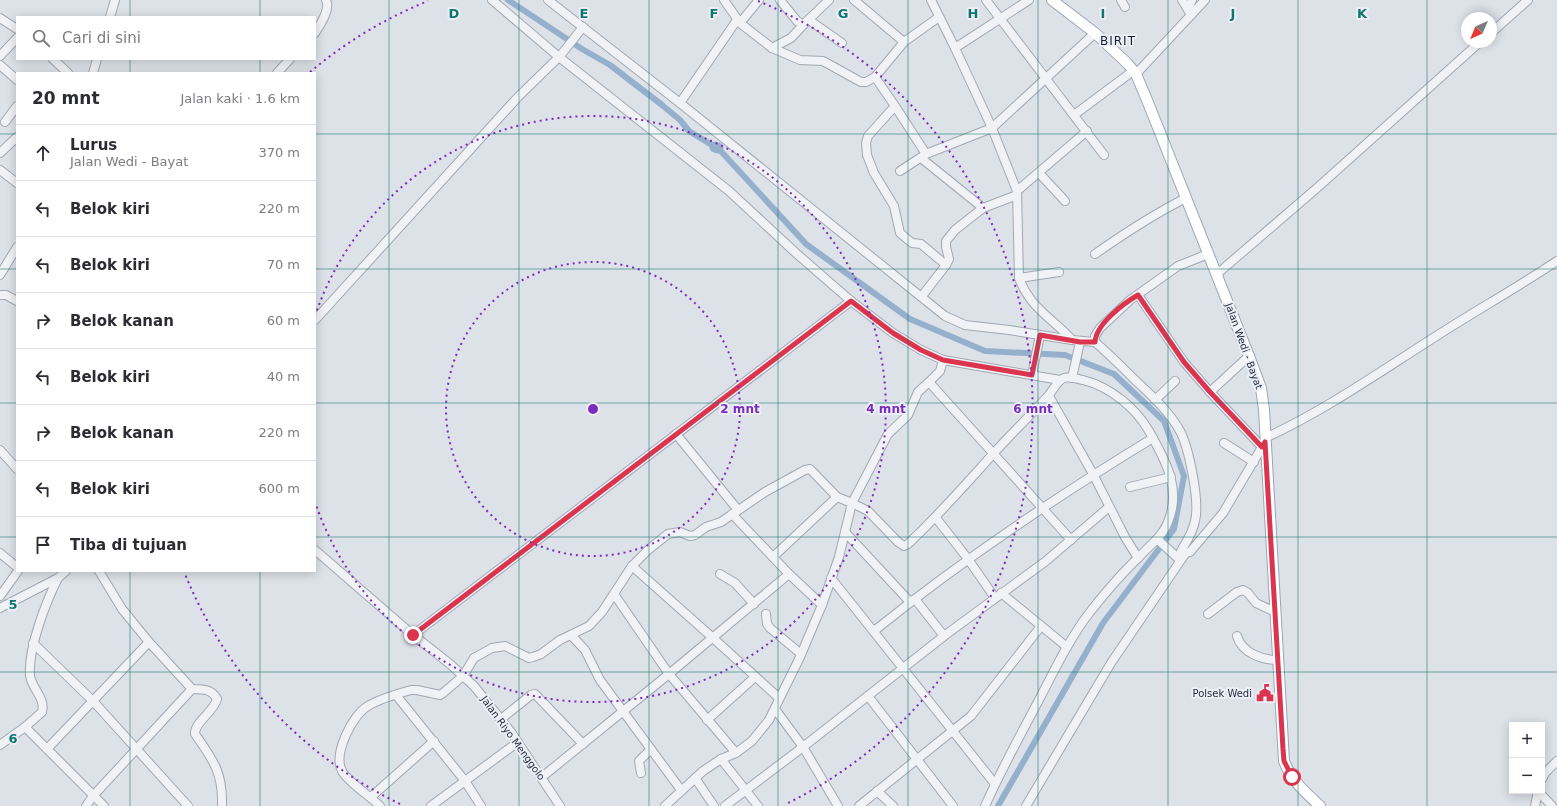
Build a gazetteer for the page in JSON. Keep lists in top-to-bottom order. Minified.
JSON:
{"streets":{"main road":["Jalan Wedi - Bayat"],"street":["Jalan Riyo Menggolo"]},"districts":["BIRIT"],"places":{"public building":["Polsek Wedi"]},"north":"bottom left","page":{"search":"Cari di sini","heading":["20 mnt","Jalan kaki · 1.6 km"],"list":[["Lurus","Jalan Wedi - Bayat","370 m"],["Belok kiri","220 m"],["Belok kiri","70 m"],["Belok kanan","60 m"],["Belok kiri","40 m"],["Belok kanan","220 m"],["Belok kiri","600 m"],"Tiba di tujuan"],"map_buttons":["+","−"]},"grid":{"columns":["D","E","F","G","H","I","J","K"],"rows":["5","6"]},"rings":["2 mnt","4 mnt","6 mnt"]}
